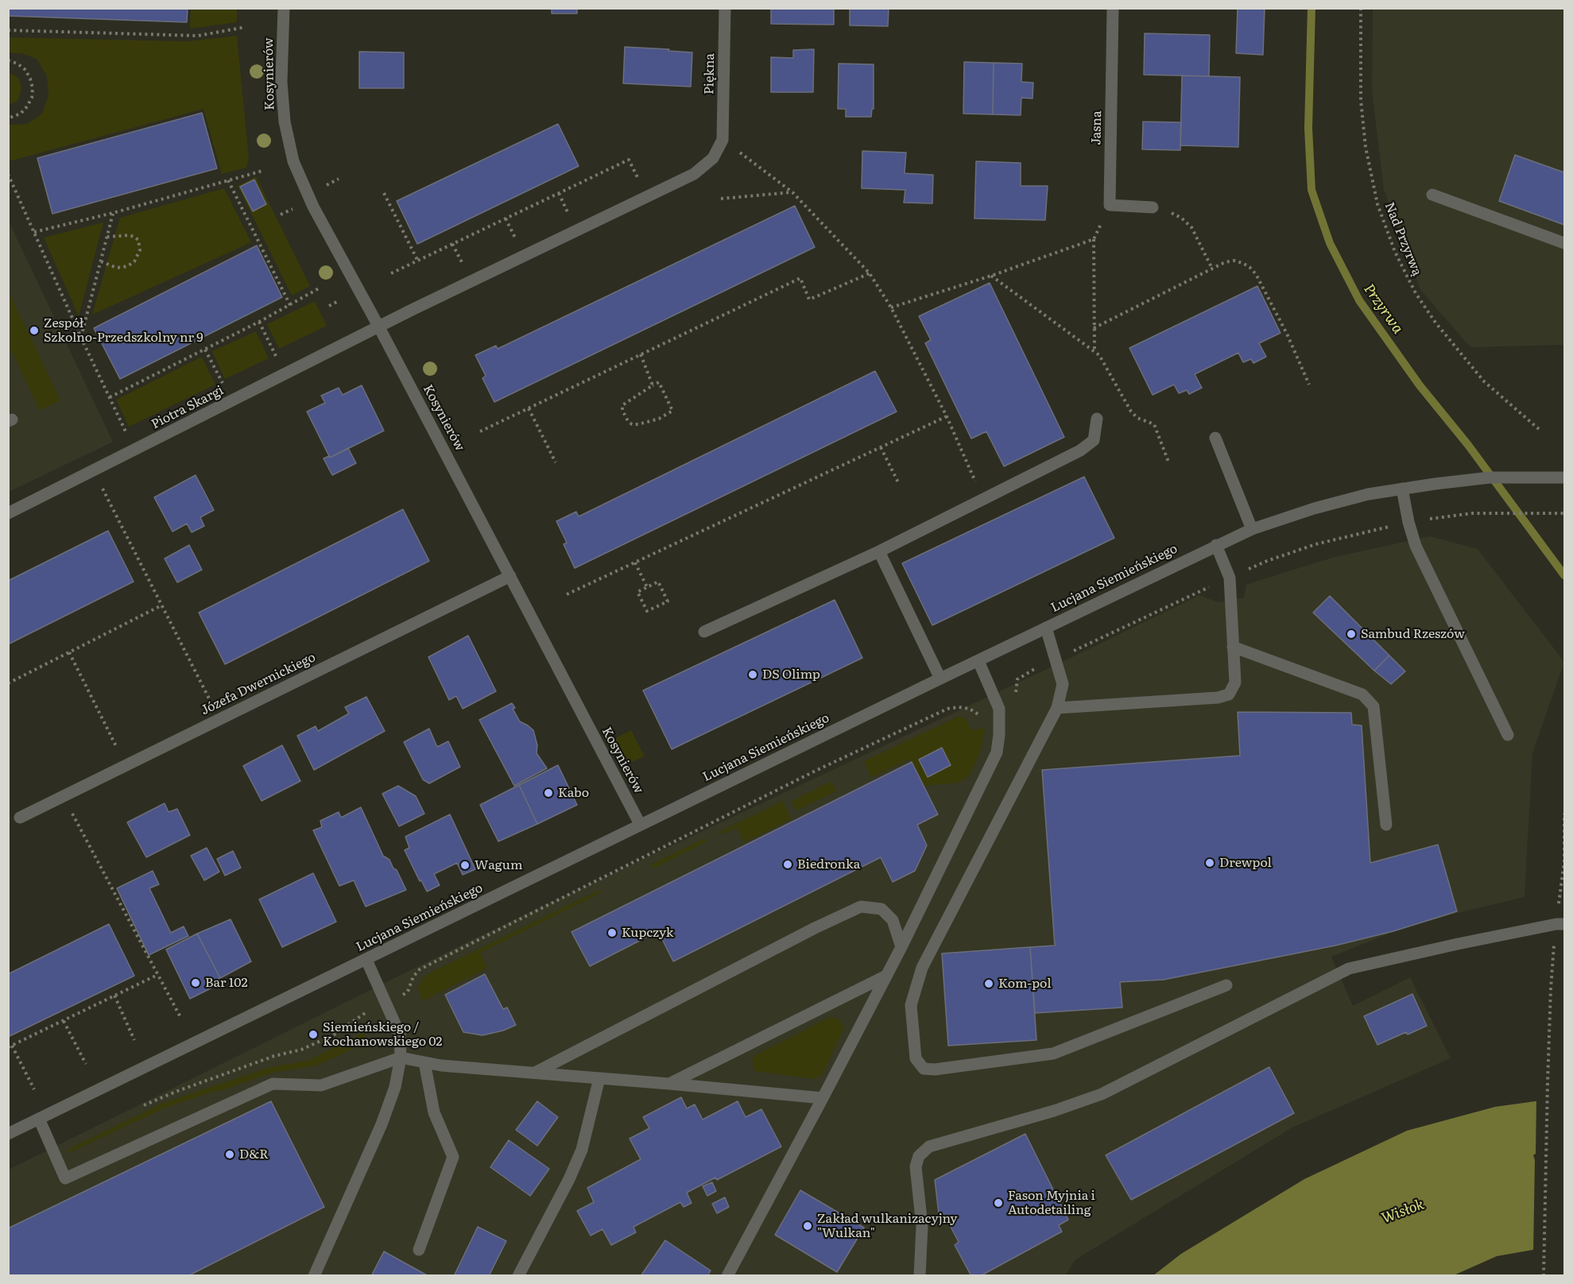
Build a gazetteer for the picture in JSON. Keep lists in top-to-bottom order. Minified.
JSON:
{"streets":{"street":["Kosynierów","Piękna","Jasna","Piotra Skargi","Lucjana Siemieńskiego","Józefa Dwernickiego"],"path":["Nad Przyrwą"]},"crossings":[["Kosynierów","Piotra Skargi"],["Kosynierów","Lucjana Siemieńskiego"],["Kosynierów","Józefa Dwernickiego"],["Piękna","Piotra Skargi"]],"water":["Przyrwa","Wisłok"],"places":["Zespół Szkolno-Przedszkolny nr 9","Sambud Rzeszów","DS Olimp","Kabo","Drewpol","Biedronka","Wagum","Kupczyk","Bar 102","Kom-pol","Siemieńskiego / Kochanowskiego 02","D&R","Fason Myjnia i Autodetailing","Zakład wulkanizacyjny \"Wulkan\""]}
